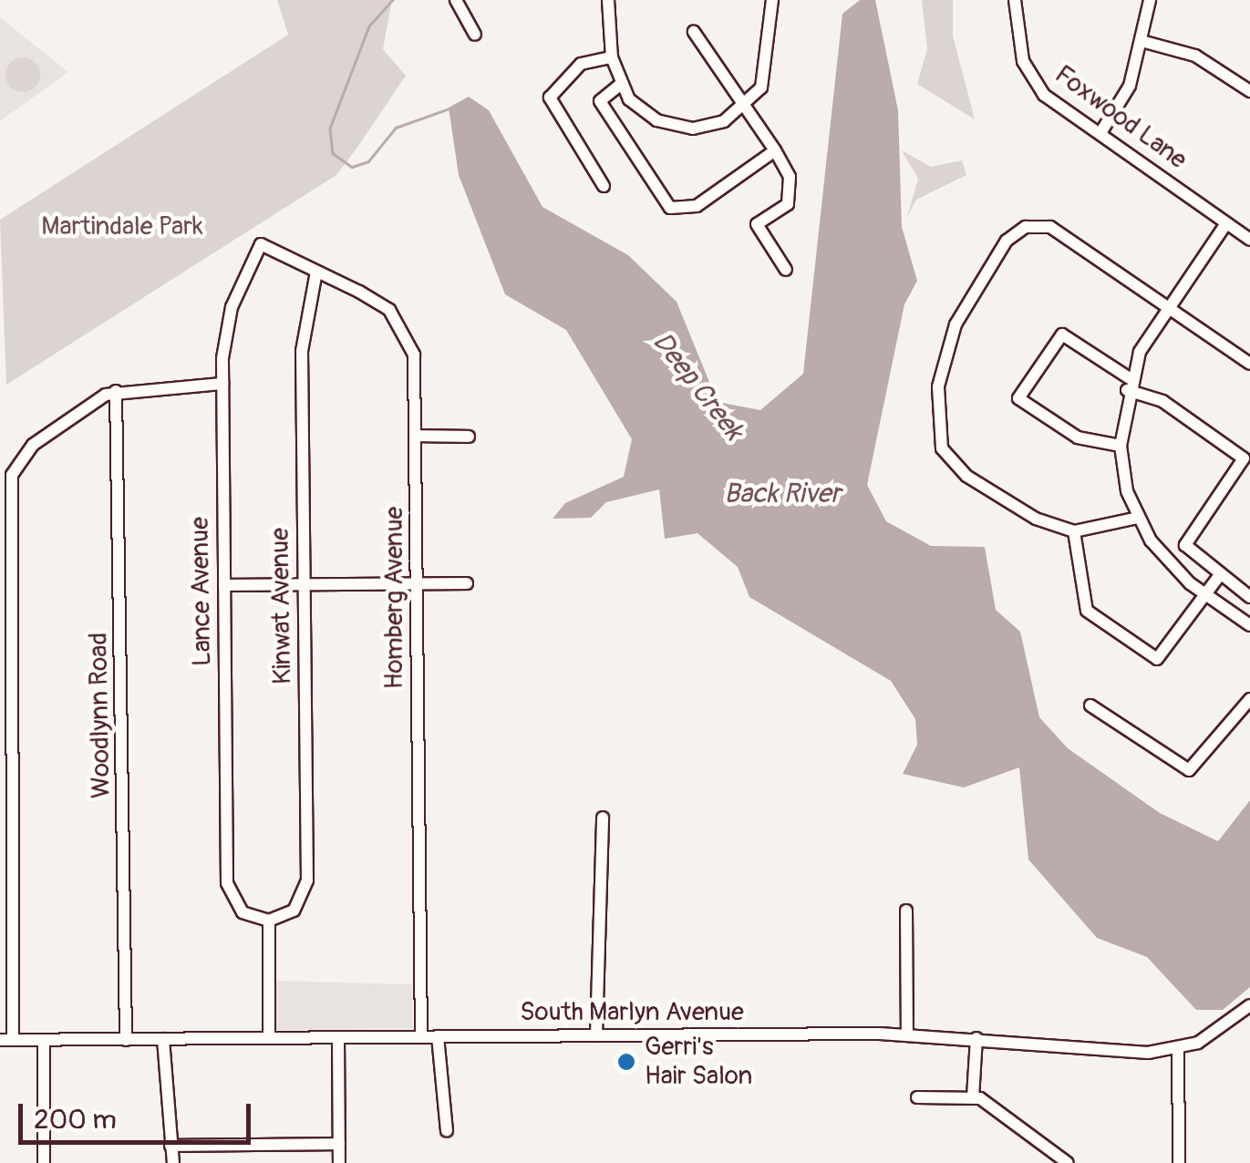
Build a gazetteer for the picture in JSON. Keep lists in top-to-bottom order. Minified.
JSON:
{"streets":{"street":["Foxwood Lane","Lance Avenue","Homberg Avenue","Kinwat Avenue","Woodlynn Road","South Marlyn Avenue"]},"crossings":[["Lance Avenue","Homberg Avenue"],["Lance Avenue","Kinwat Avenue"],["Homberg Avenue","Kinwat Avenue"],["Homberg Avenue","South Marlyn Avenue"],["Woodlynn Road","South Marlyn Avenue"]],"water":["Deep Creek","Back River"],"parks":["Martindale Park"],"places":["Gerri's Hair Salon"],"scale_bar":"200 m"}
